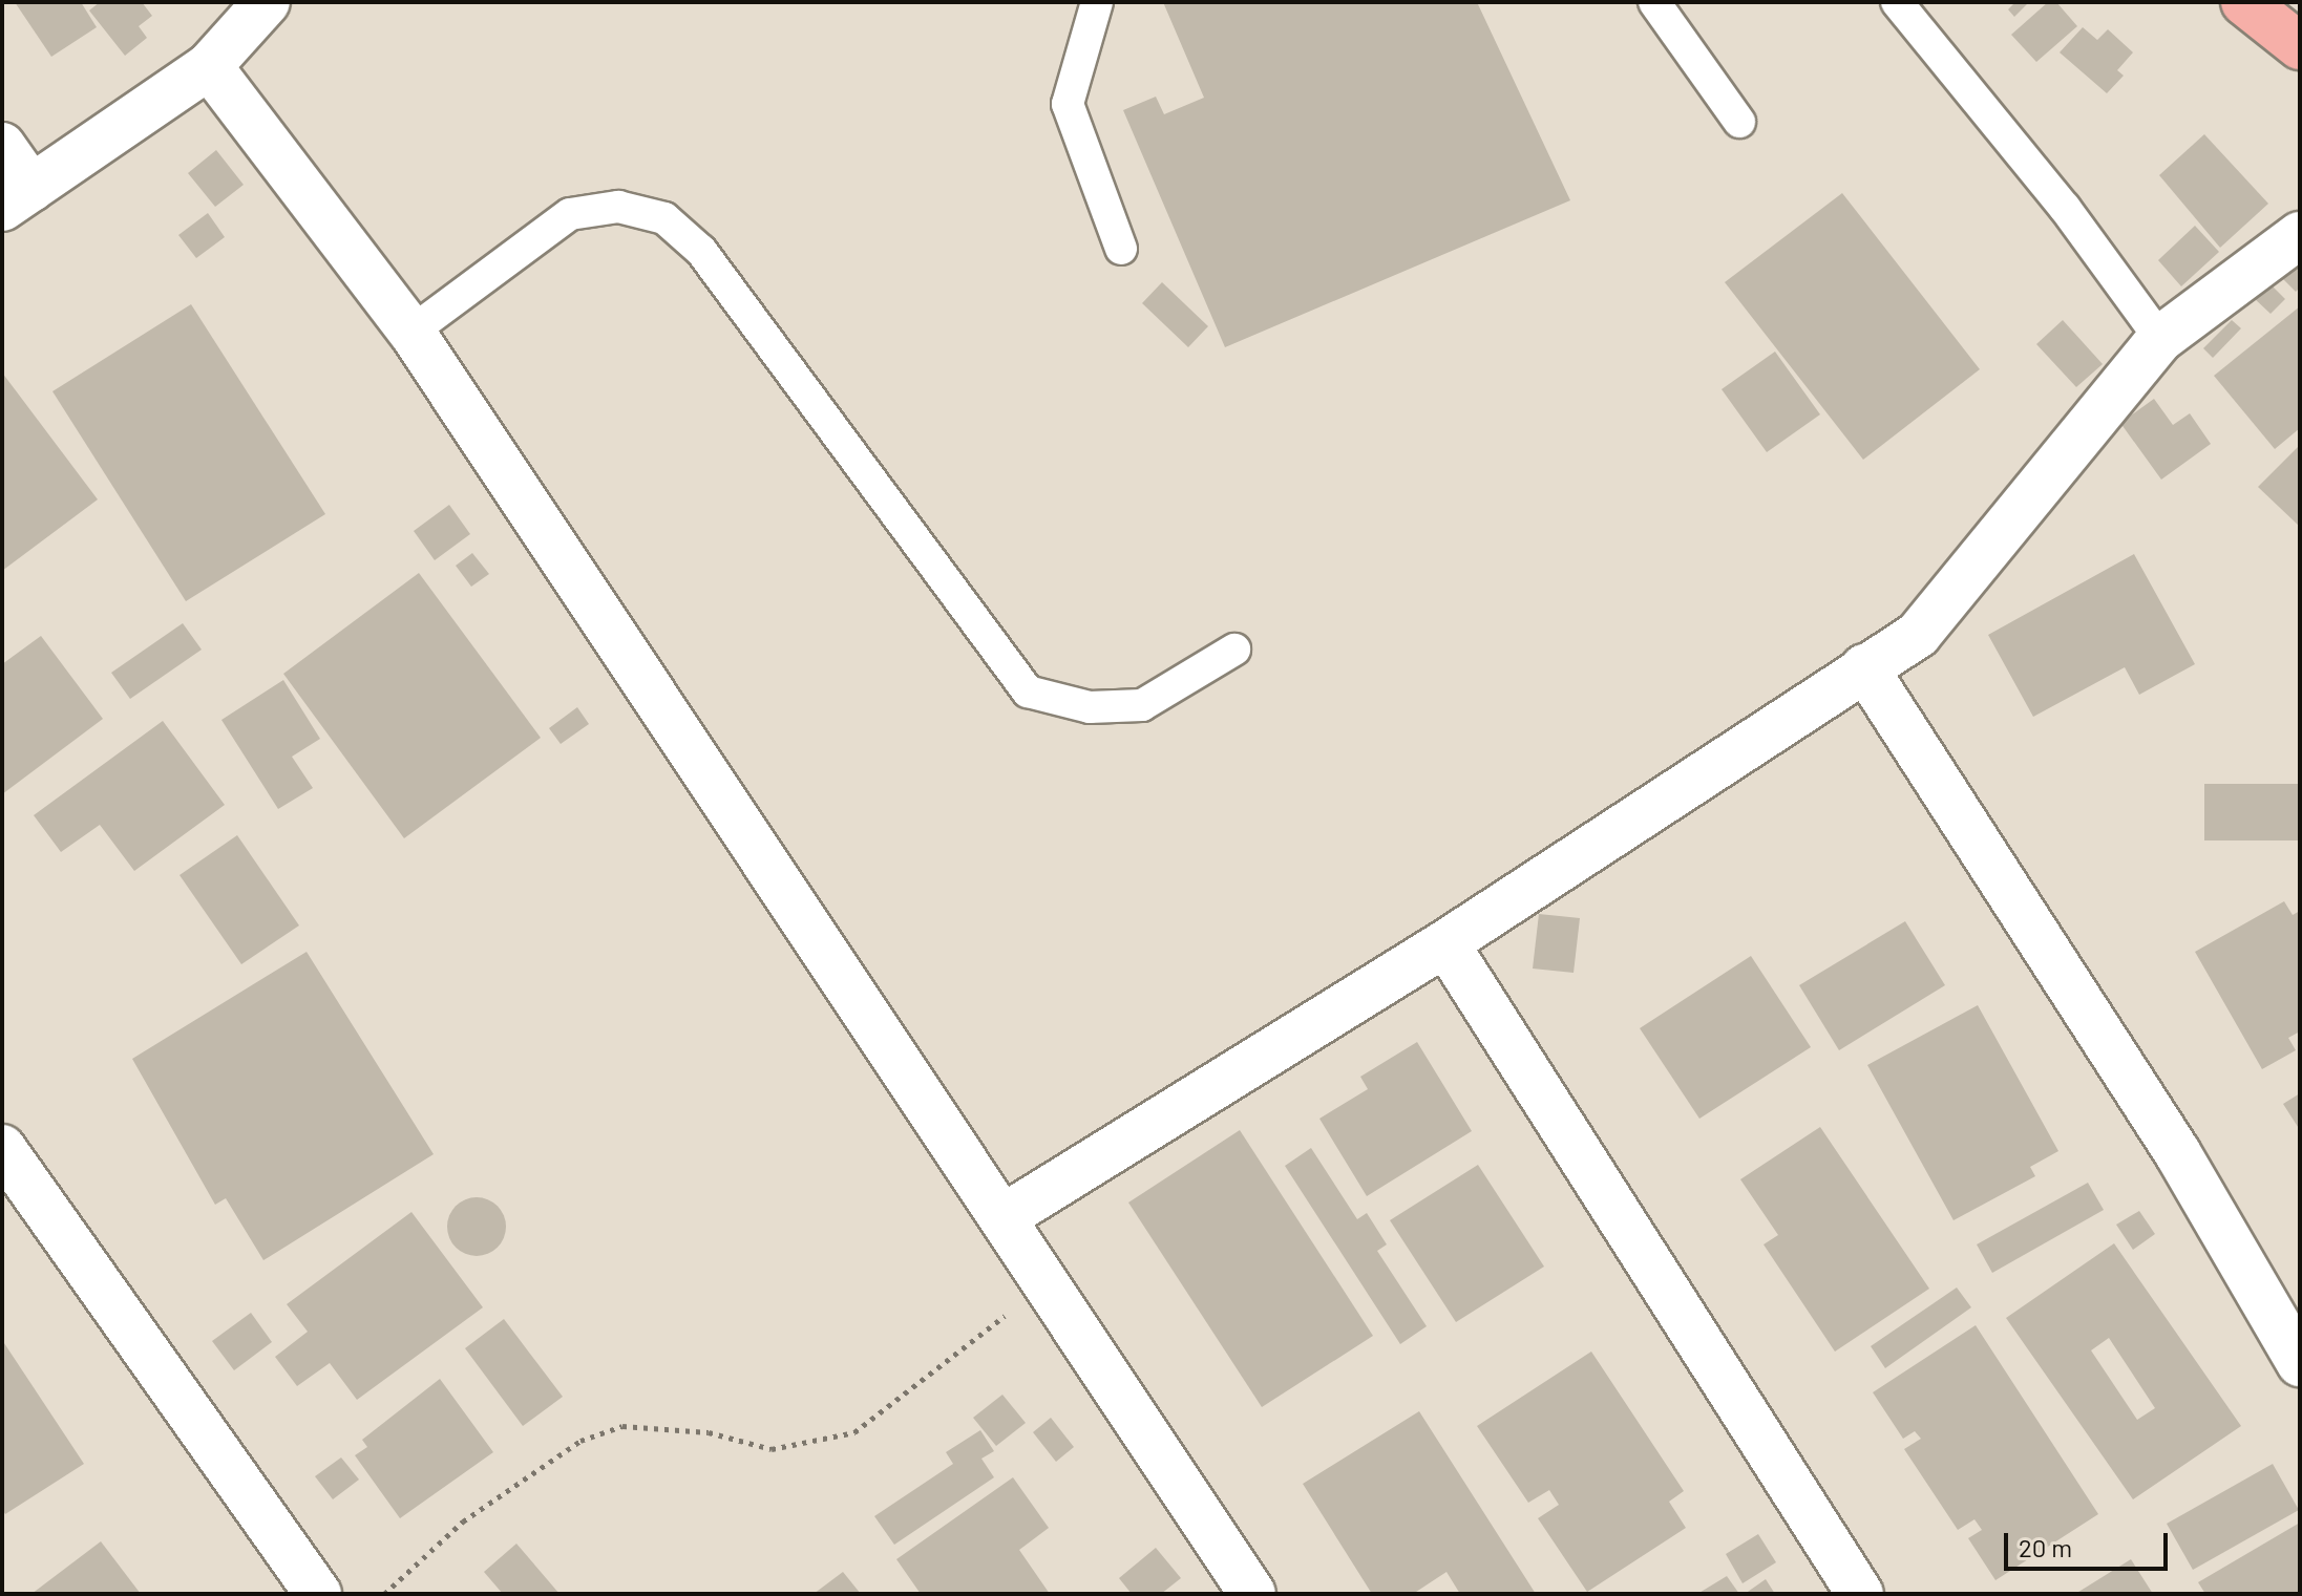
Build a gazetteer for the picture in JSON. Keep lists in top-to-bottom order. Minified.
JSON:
{"scale_bar":"20 m"}
